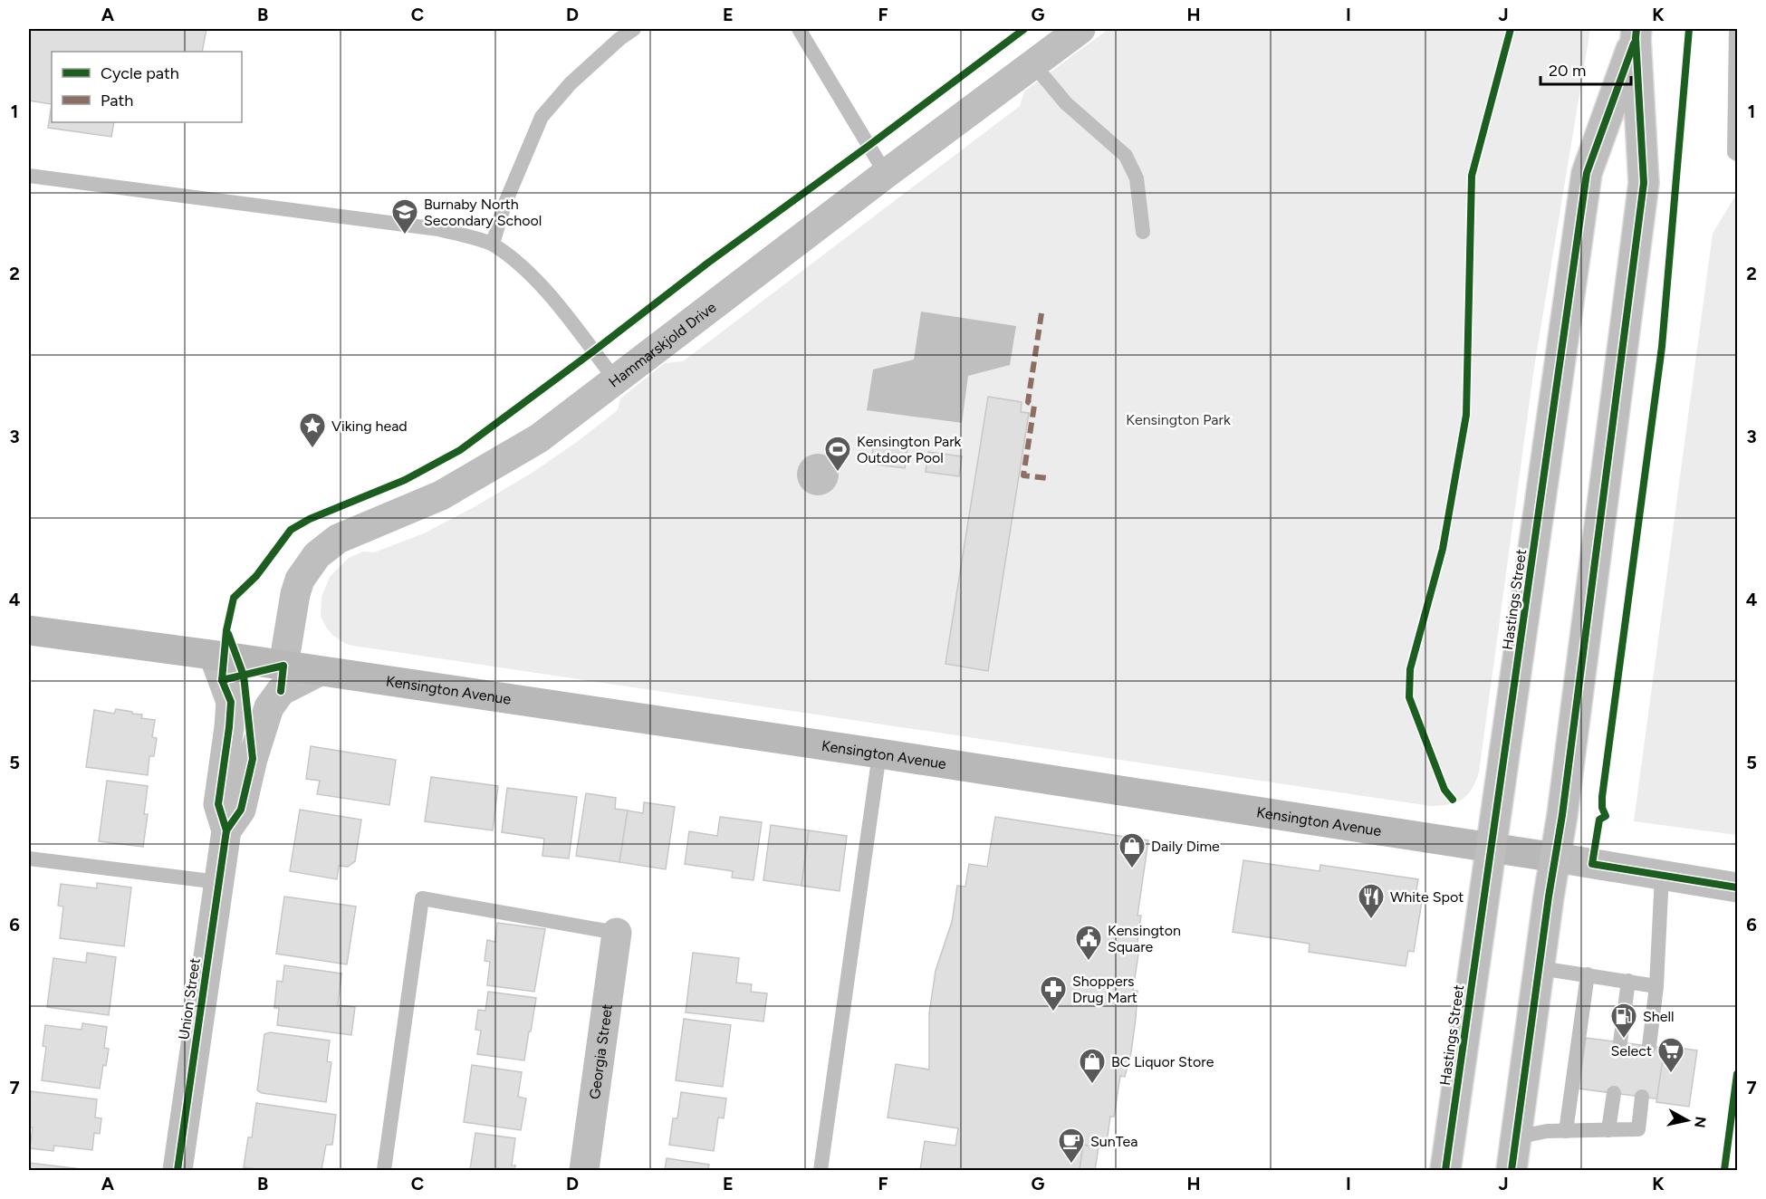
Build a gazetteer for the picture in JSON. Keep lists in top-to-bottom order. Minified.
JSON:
{"streets":{"main road":["Hammarskjold Drive","Hastings Street","Kensington Avenue","Union Street","Georgia Street"]},"crossings":[["Hammarskjold Drive","Kensington Avenue"],["Hastings Street","Kensington Avenue"],["Kensington Avenue","Union Street"]],"parks":["Kensington Park"],"places":{"school or university":["Burnaby North Secondary School"],"place":["Viking head"],"sports":["Kensington Park Outdoor Pool"],"shop":["Daily Dime","BC Liquor Store"],"restaurant":["White Spot"],"public building":["Kensington Square"],"pharmacy":["Shoppers Drug Mart"],"fuel station":["Shell"],"supermarket":["Select"],"cafe":["SunTea"]},"legend":["Cycle path","Path"],"scale_bar":"20 m","north":"right","grid":{"columns":["A","B","C","D","E","F","G","H","I","J","K"],"rows":["1","2","3","4","5","6","7"]}}
